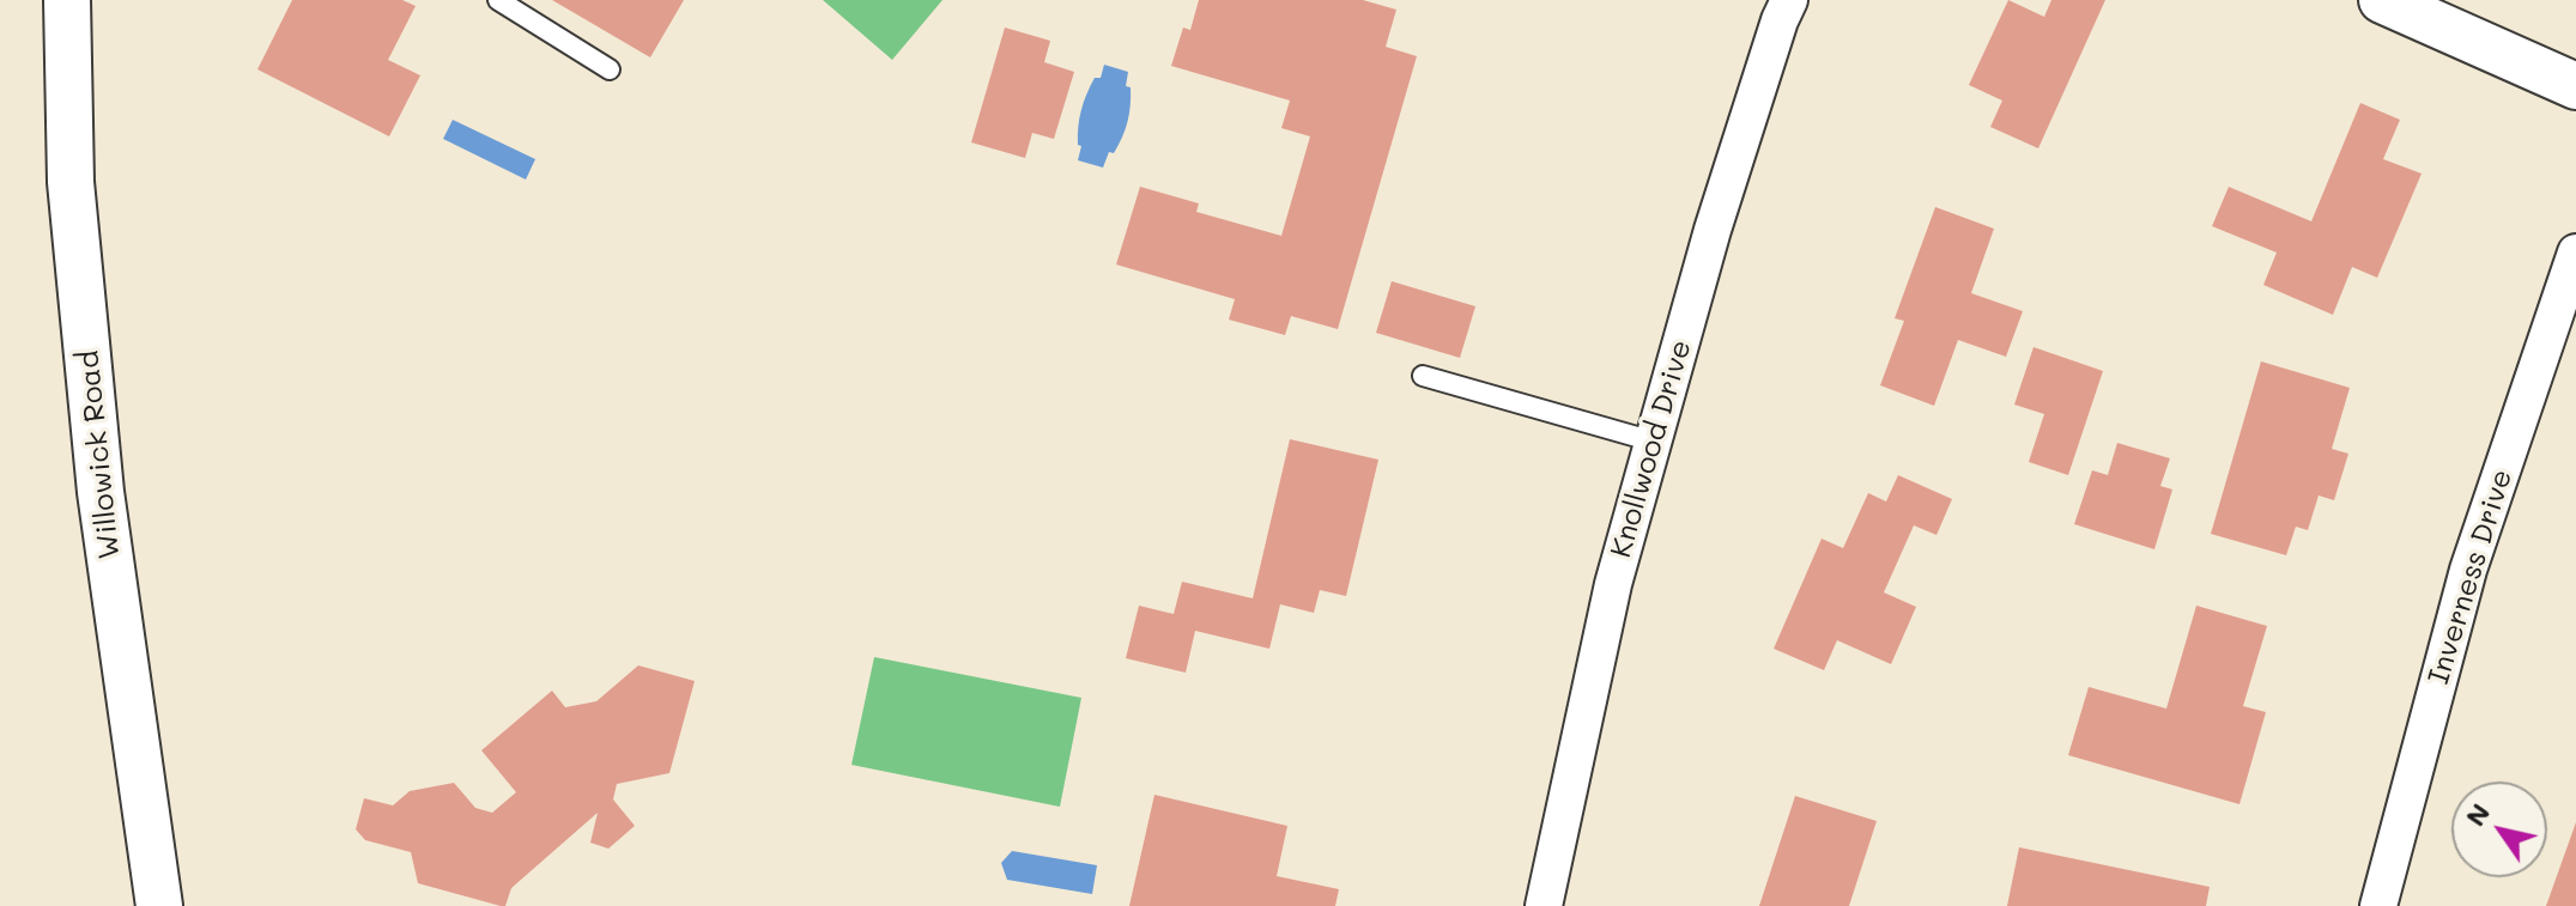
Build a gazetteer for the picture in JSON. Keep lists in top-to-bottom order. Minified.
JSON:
{"streets":{"street":["Knollwood Drive","Willowick Road","Inverness Drive"]},"north":"top left"}
